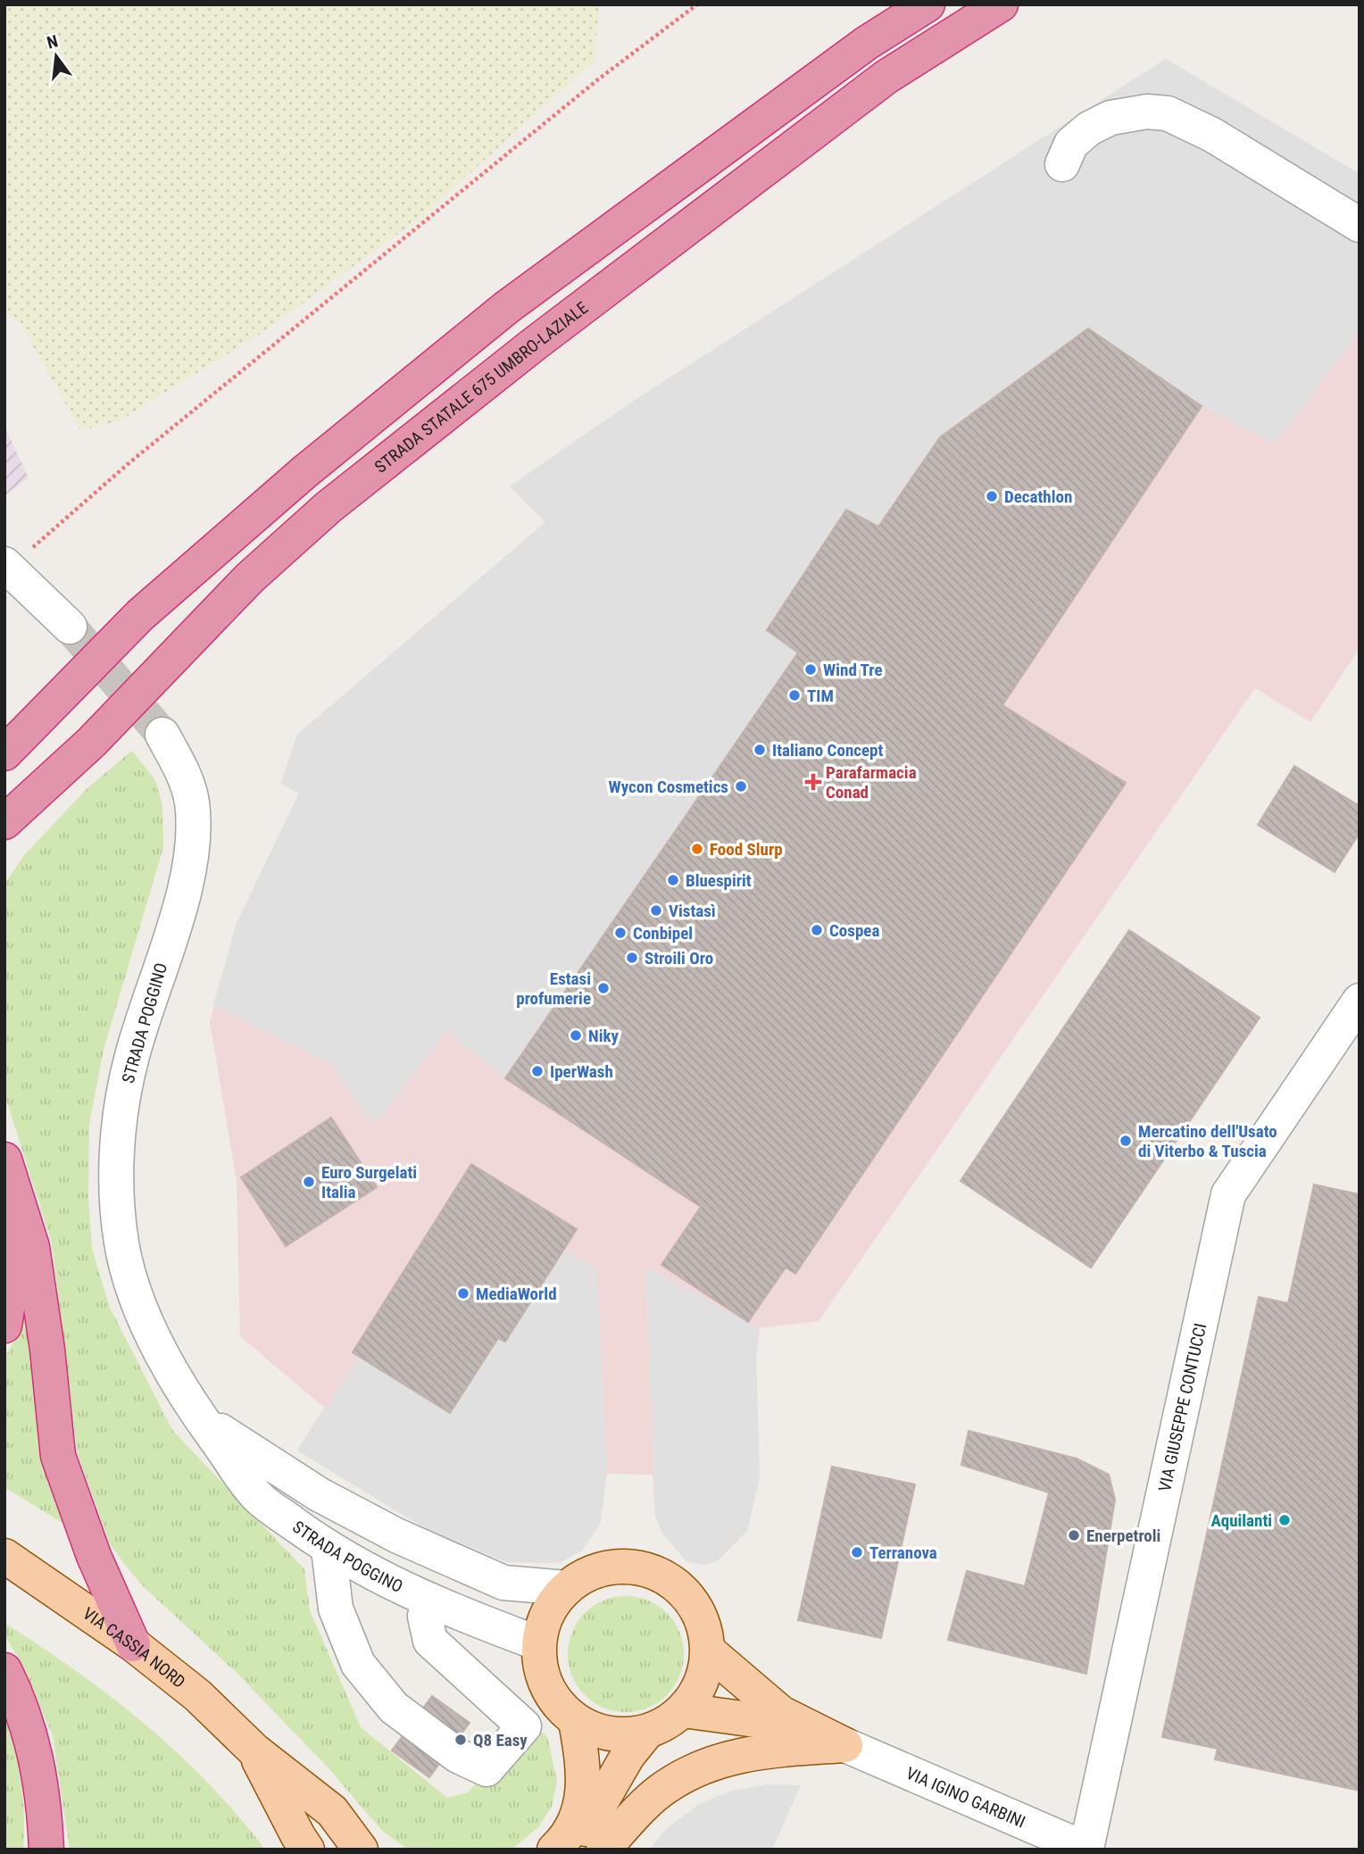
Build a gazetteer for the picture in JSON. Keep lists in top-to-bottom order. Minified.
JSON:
{"streets":{"highway":["STRADA STATALE 675 UMBRO-LAZIALE"],"main road":["VIA CASSIA NORD"],"street":["STRADA POGGINO","VIA GIUSEPPE CONTUCCI","VIA IGINO GARBINI"]},"crossings":[["VIA GIUSEPPE CONTUCCI","VIA IGINO GARBINI"]],"places":{"other":["Decathlon","Wind Tre","TIM","Italiano Concept","Wycon Cosmetics","Food Slurp","Bluespirit","Vistasì","Cospea","Conbipel","Stroili Oro","Estasi profumerie","Niky","IperWash","Mercatino dell'Usato di Viterbo & Tuscia","Euro Surgelati Italia","MediaWorld","Aquilanti","Enerpetroli","Terranova","Q8 Easy"],"health":["Parafarmacia Conad"]},"north":"top"}
